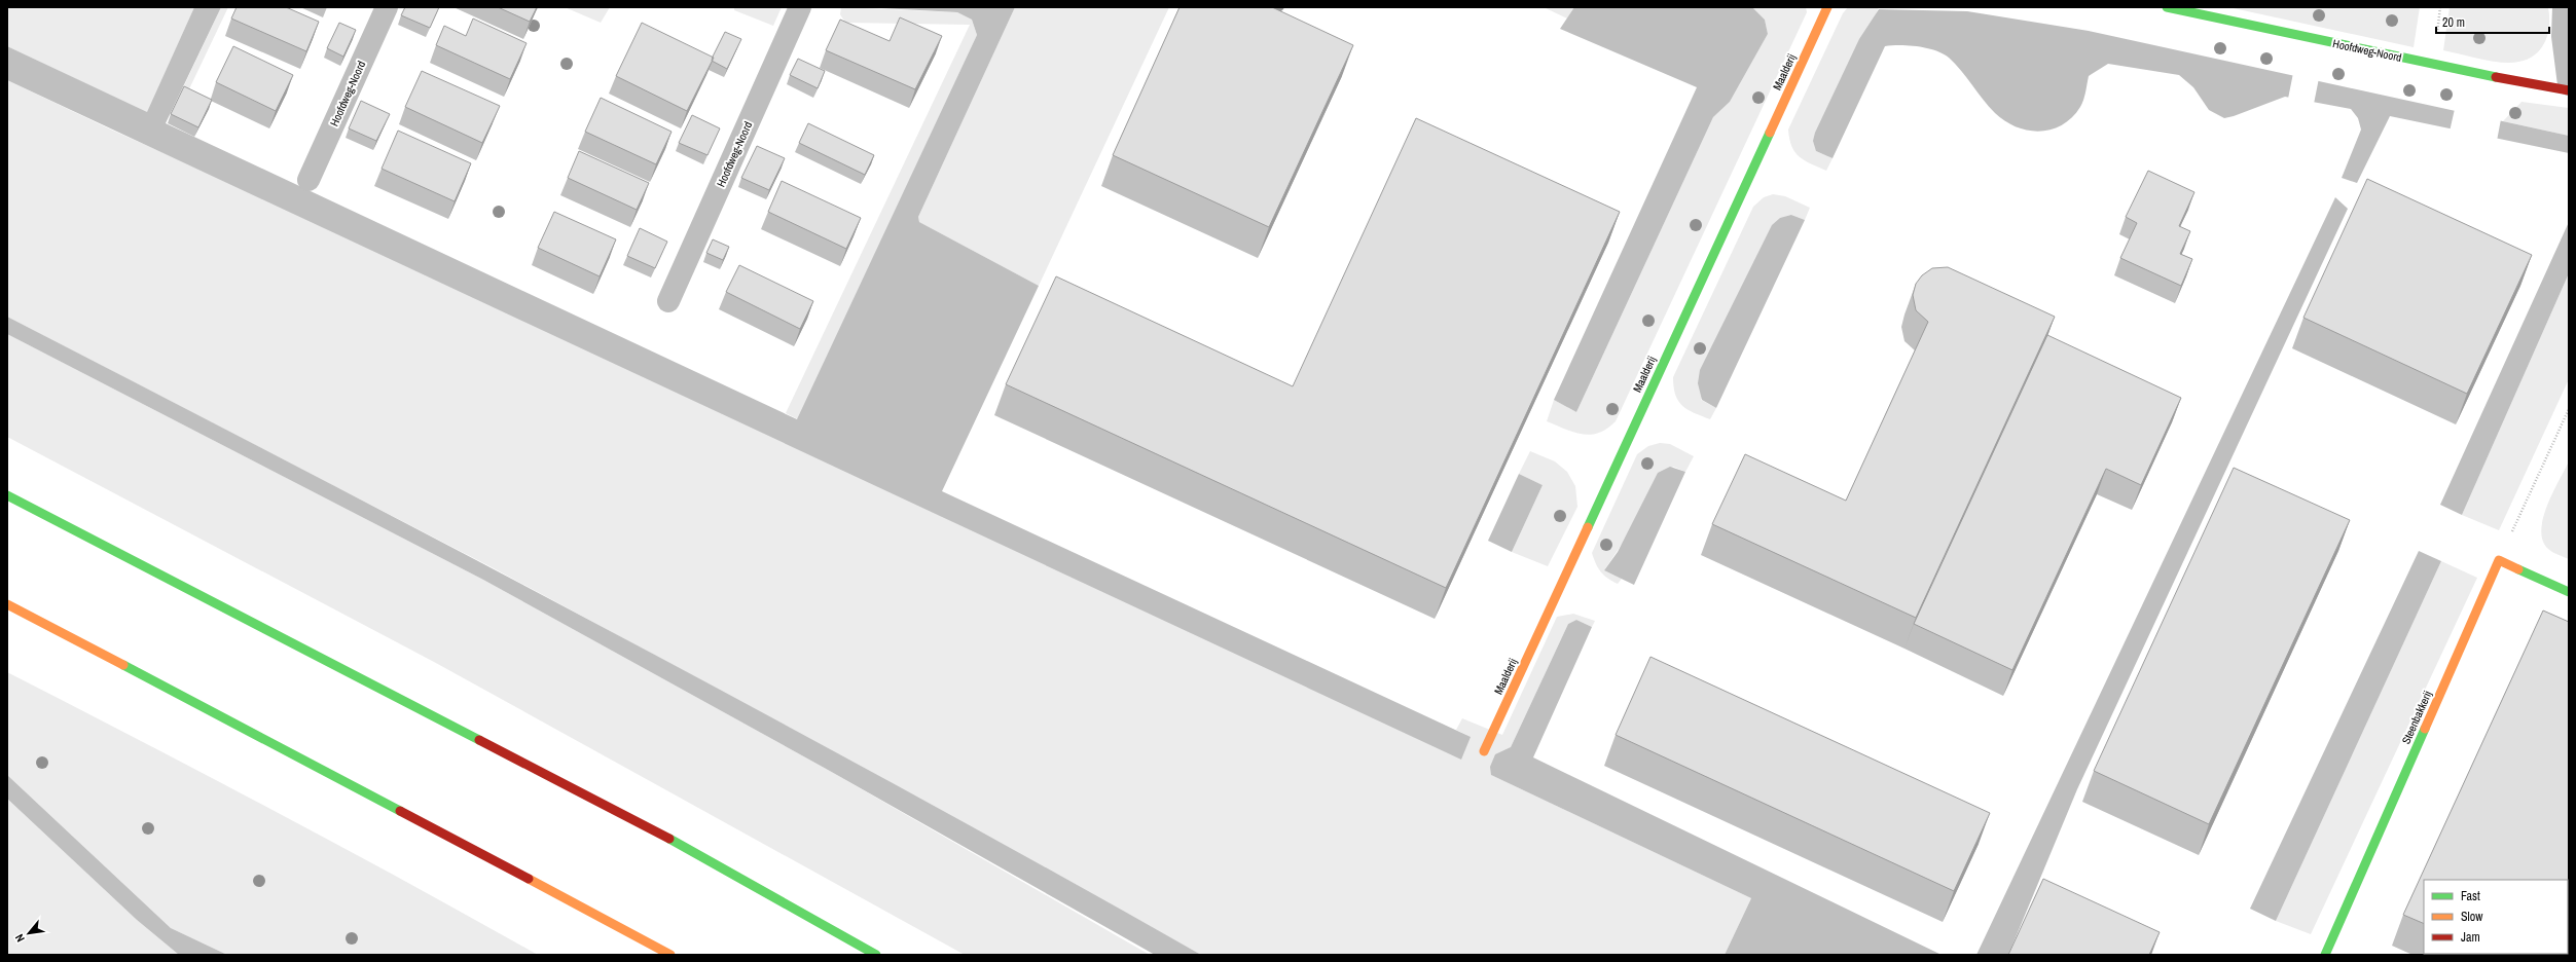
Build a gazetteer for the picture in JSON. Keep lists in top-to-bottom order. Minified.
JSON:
{"streets":{"main road":["Hoofdweg-Noord","Maalderij","Steenbakkerij"]},"legend":["Fast","Slow","Jam"],"scale_bar":"20 m","north":"bottom left"}
